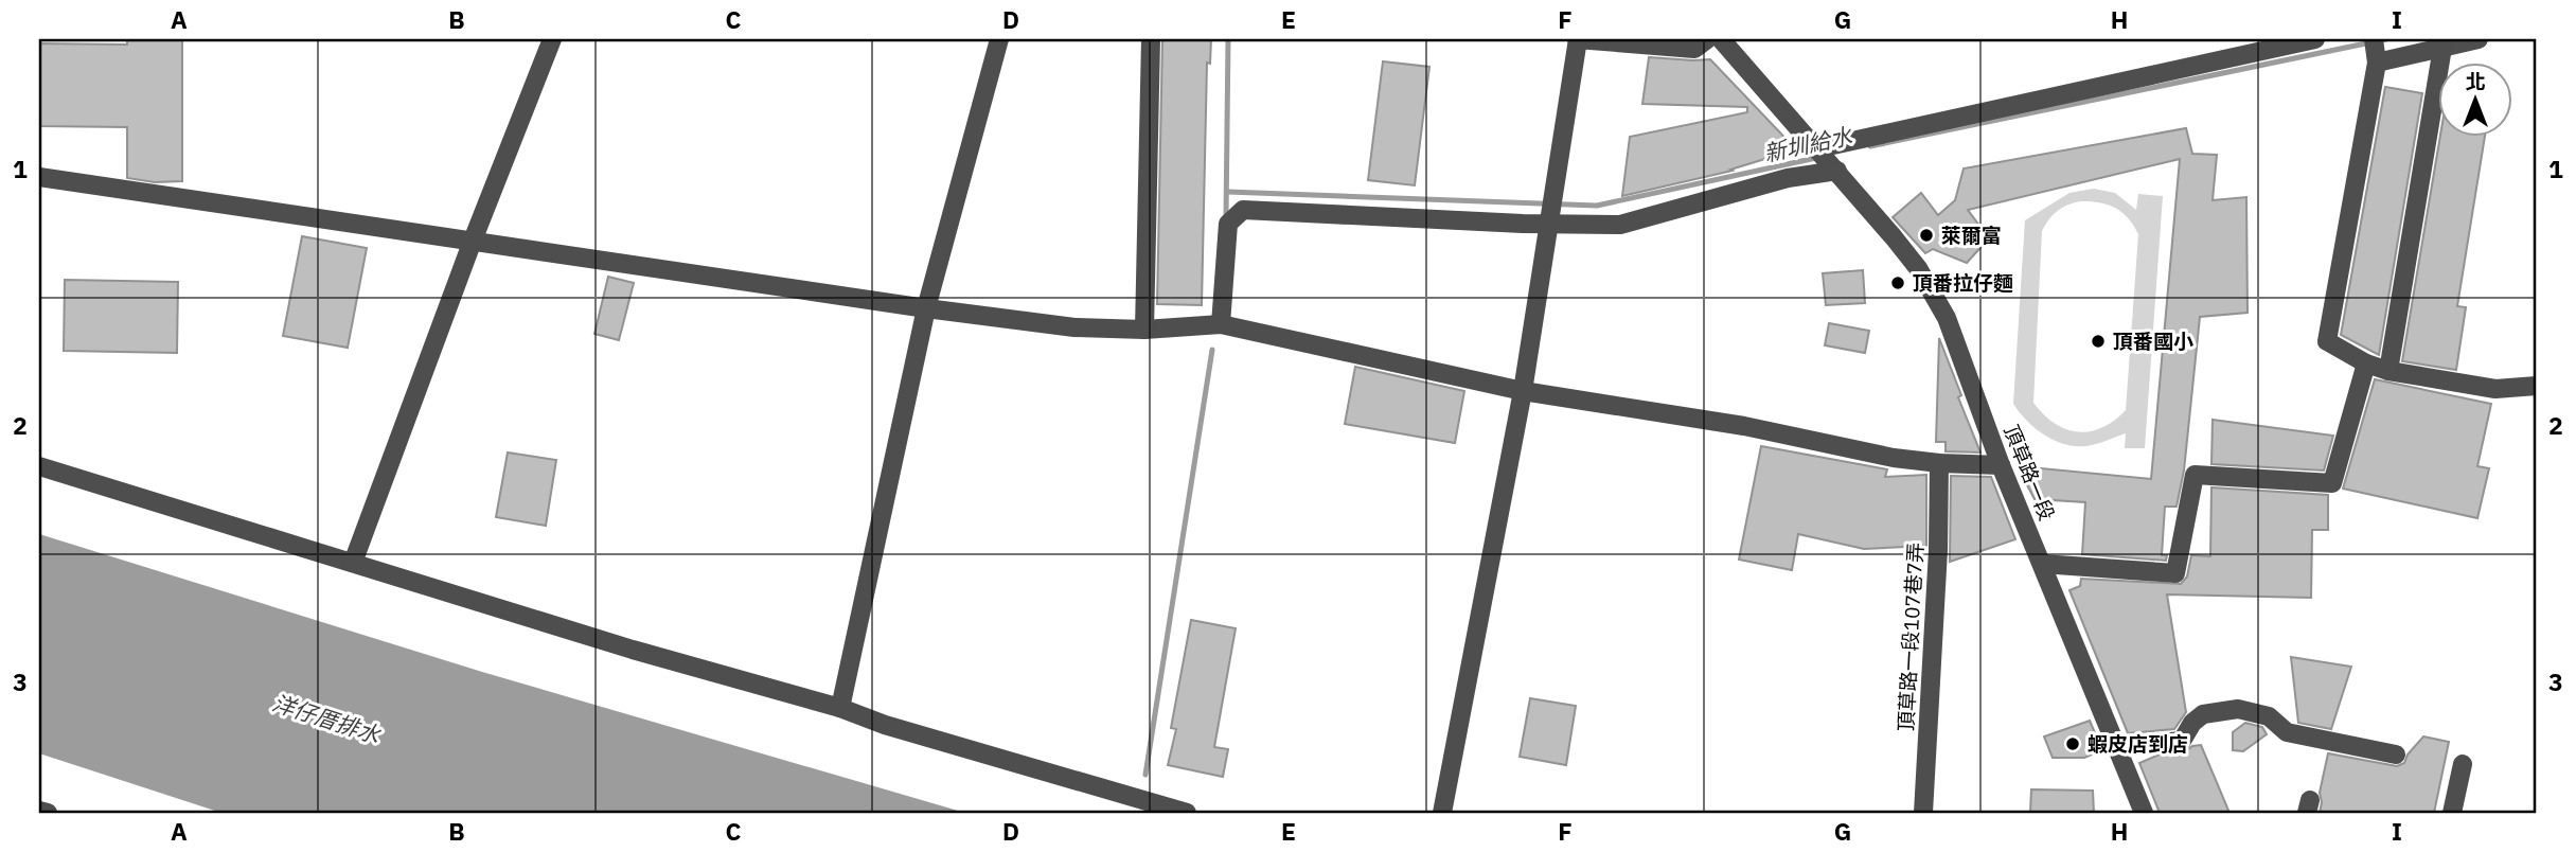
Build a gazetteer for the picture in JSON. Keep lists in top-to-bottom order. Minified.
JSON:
{"streets":{"street":["頂草路一段","頂草路一段107巷7弄"]},"water":["新圳給水","洋仔厝排水"],"places":["萊爾富","頂番拉仔麵","頂番國小","蝦皮店到店"],"north":"top","grid":{"columns":["A","B","C","D","E","F","G","H","I"],"rows":["1","2","3"]}}
